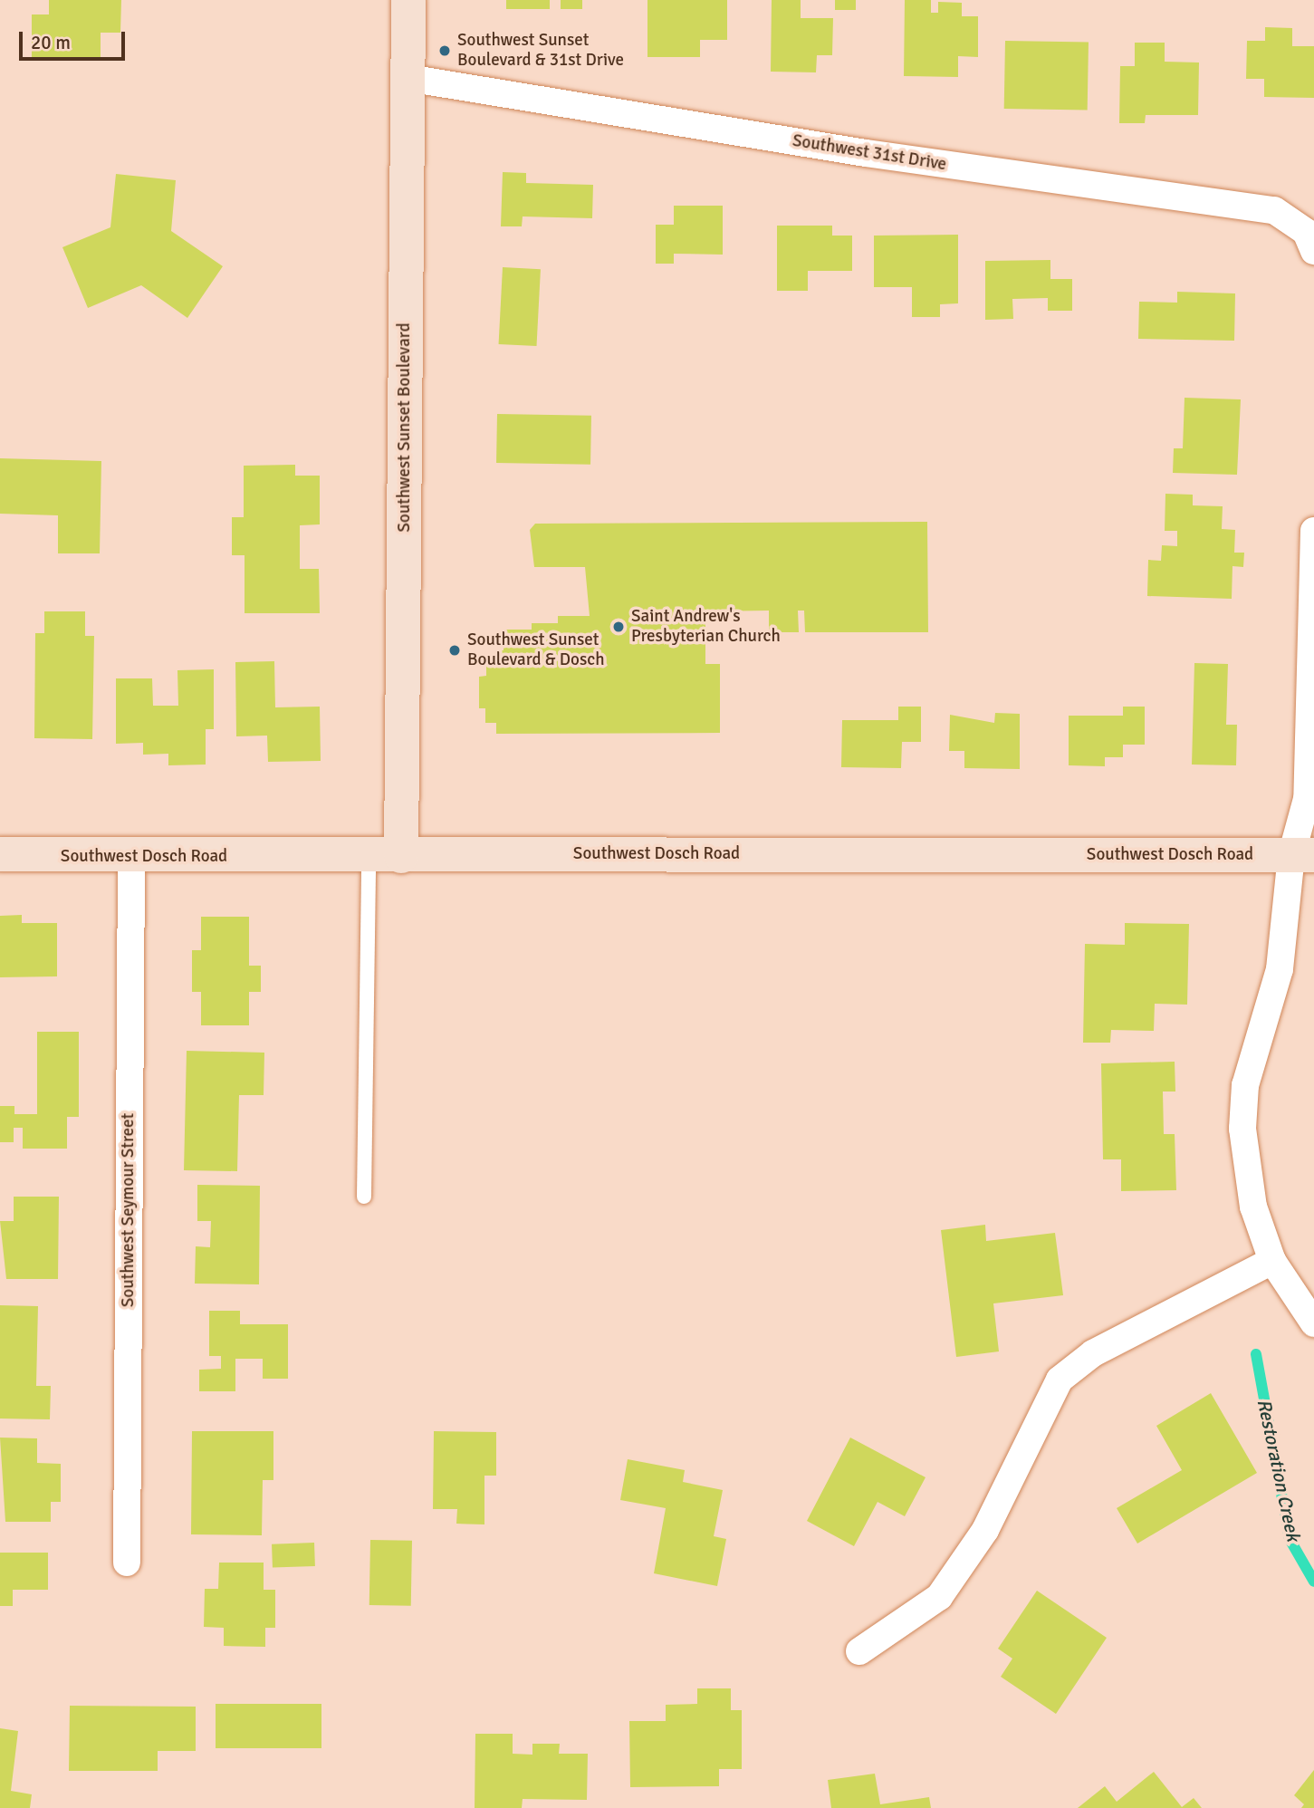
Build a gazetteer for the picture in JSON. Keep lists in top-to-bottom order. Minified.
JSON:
{"streets":{"street":["Southwest 31st Drive","Southwest Sunset Boulevard","Southwest Dosch Road","Southwest Seymour Street"]},"crossings":[["Southwest 31st Drive","Southwest Sunset Boulevard"],["Southwest Sunset Boulevard","Southwest Dosch Road"],["Southwest Dosch Road","Southwest Seymour Street"]],"water":["Restoration Creek"],"places":["Southwest Sunset Boulevard & 31st Drive","Saint Andrew's Presbyterian Church","Southwest Sunset Boulevard & Dosch"],"scale_bar":"20 m"}
